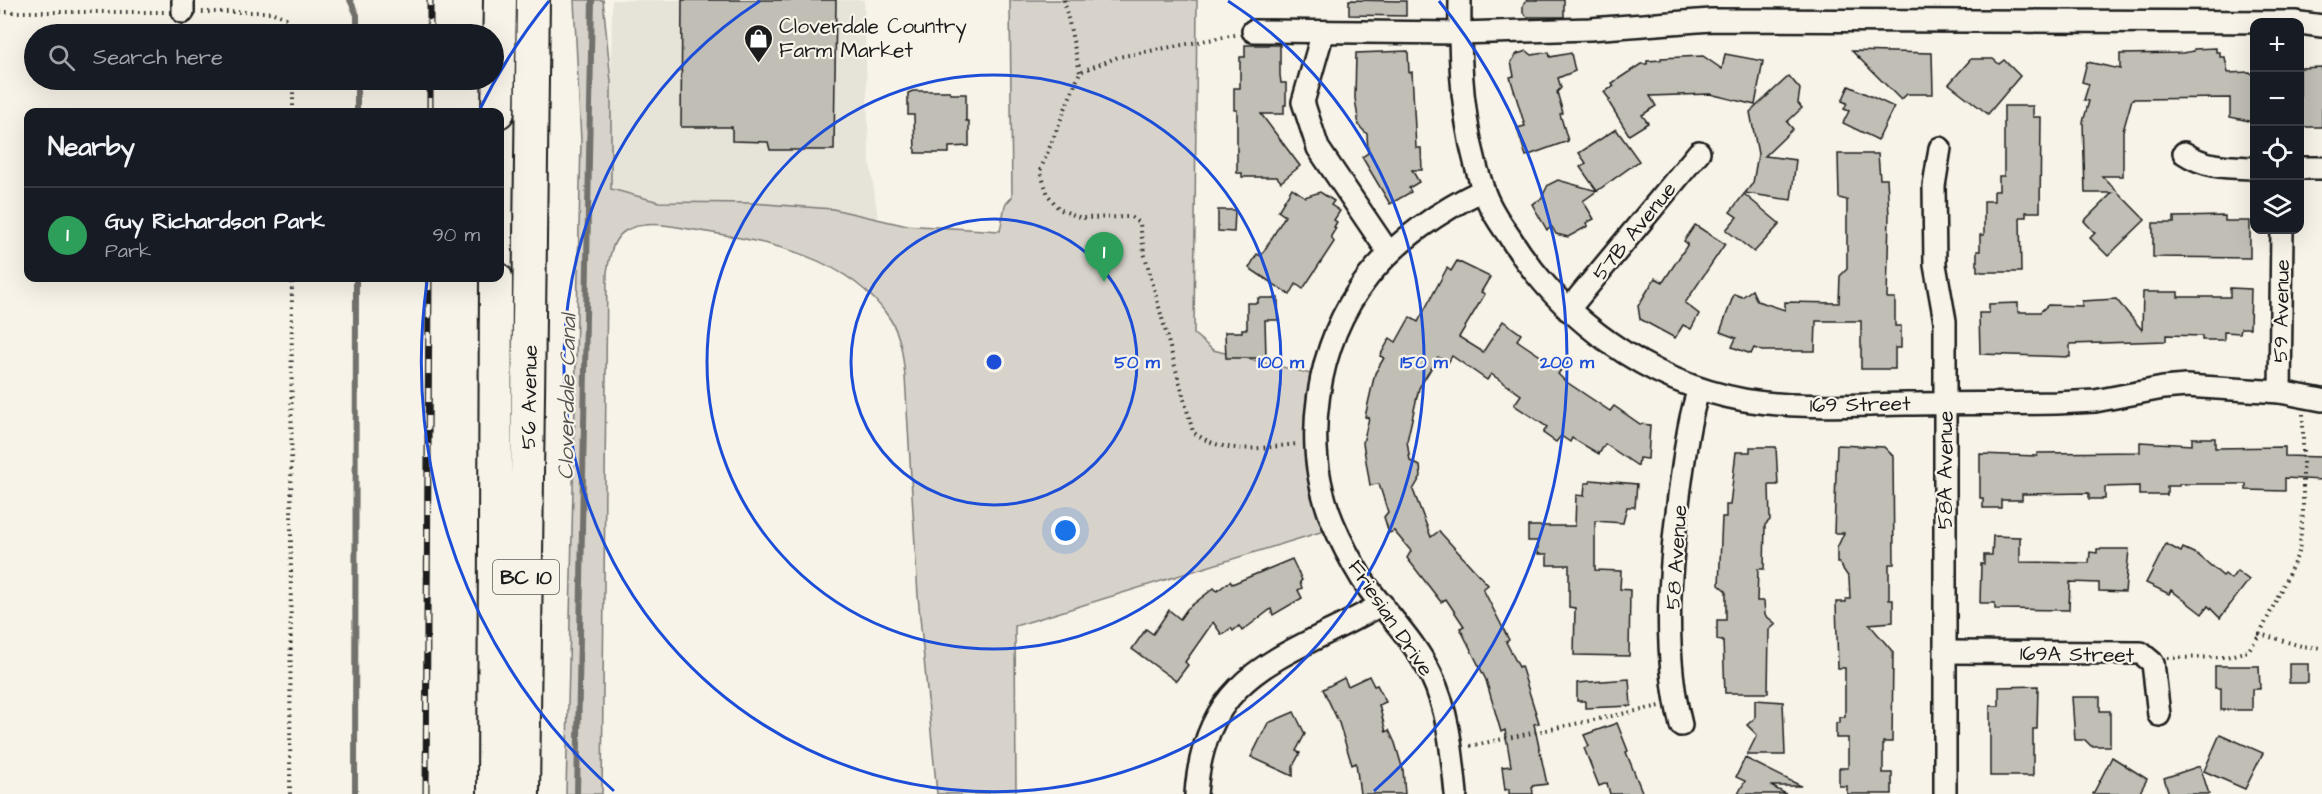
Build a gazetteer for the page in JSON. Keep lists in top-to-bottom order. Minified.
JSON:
{"streets":{"highway":["56 Avenue","BC 10"],"street":["57B Avenue","59 Avenue","169 Street","58A Avenue","58 Avenue","Friesian Drive","169A Street"]},"crossings":[["57B Avenue","169 Street"],["59 Avenue","169 Street"],["169 Street","58A Avenue"],["169 Street","58 Avenue"],["169 Street","Friesian Drive"],["58A Avenue","169A Street"]],"water":["Cloverdale Canal"],"places":{"shop":["Cloverdale Country Farm Market"]},"page":{"map_buttons":["+","−"],"search":"Search here","heading":"Nearby","list":[{"mark":"1","name":"Guy Richardson Park","note":"Park","value":"90 m"}],"pins":"1"},"rings":["50 m","100 m","150 m","200 m"]}
